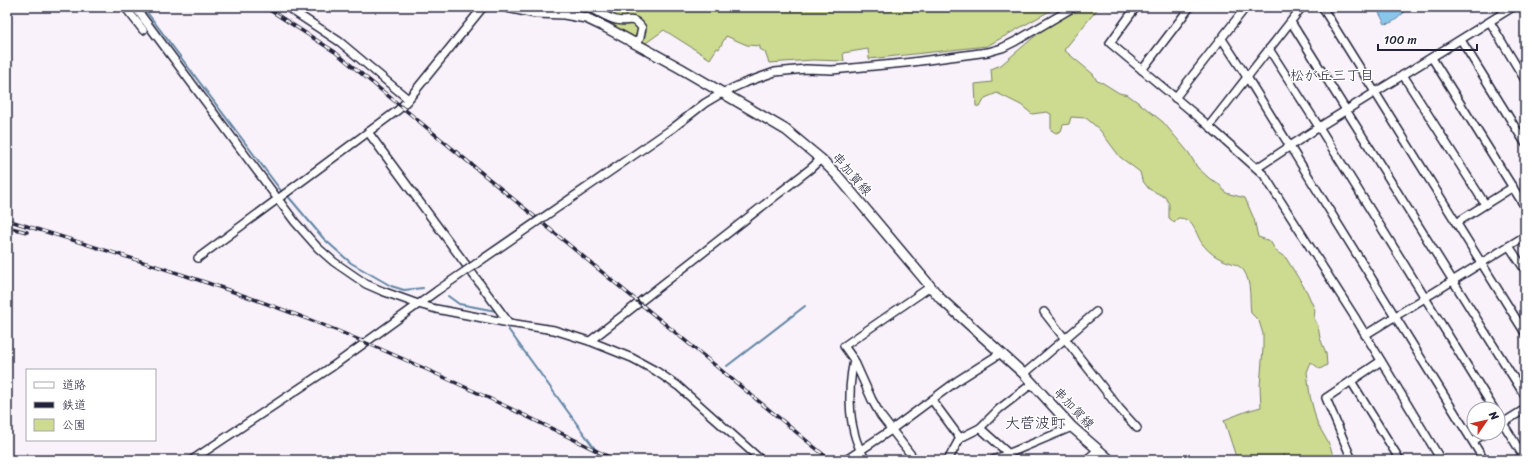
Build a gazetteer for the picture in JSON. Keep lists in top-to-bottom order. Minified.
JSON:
{"streets":{"main road":["串加賀線"]},"districts":["松が丘三丁目","大菅波町"],"legend":["道路","鉄道","公園"],"scale_bar":"100 m","north":"top right"}
